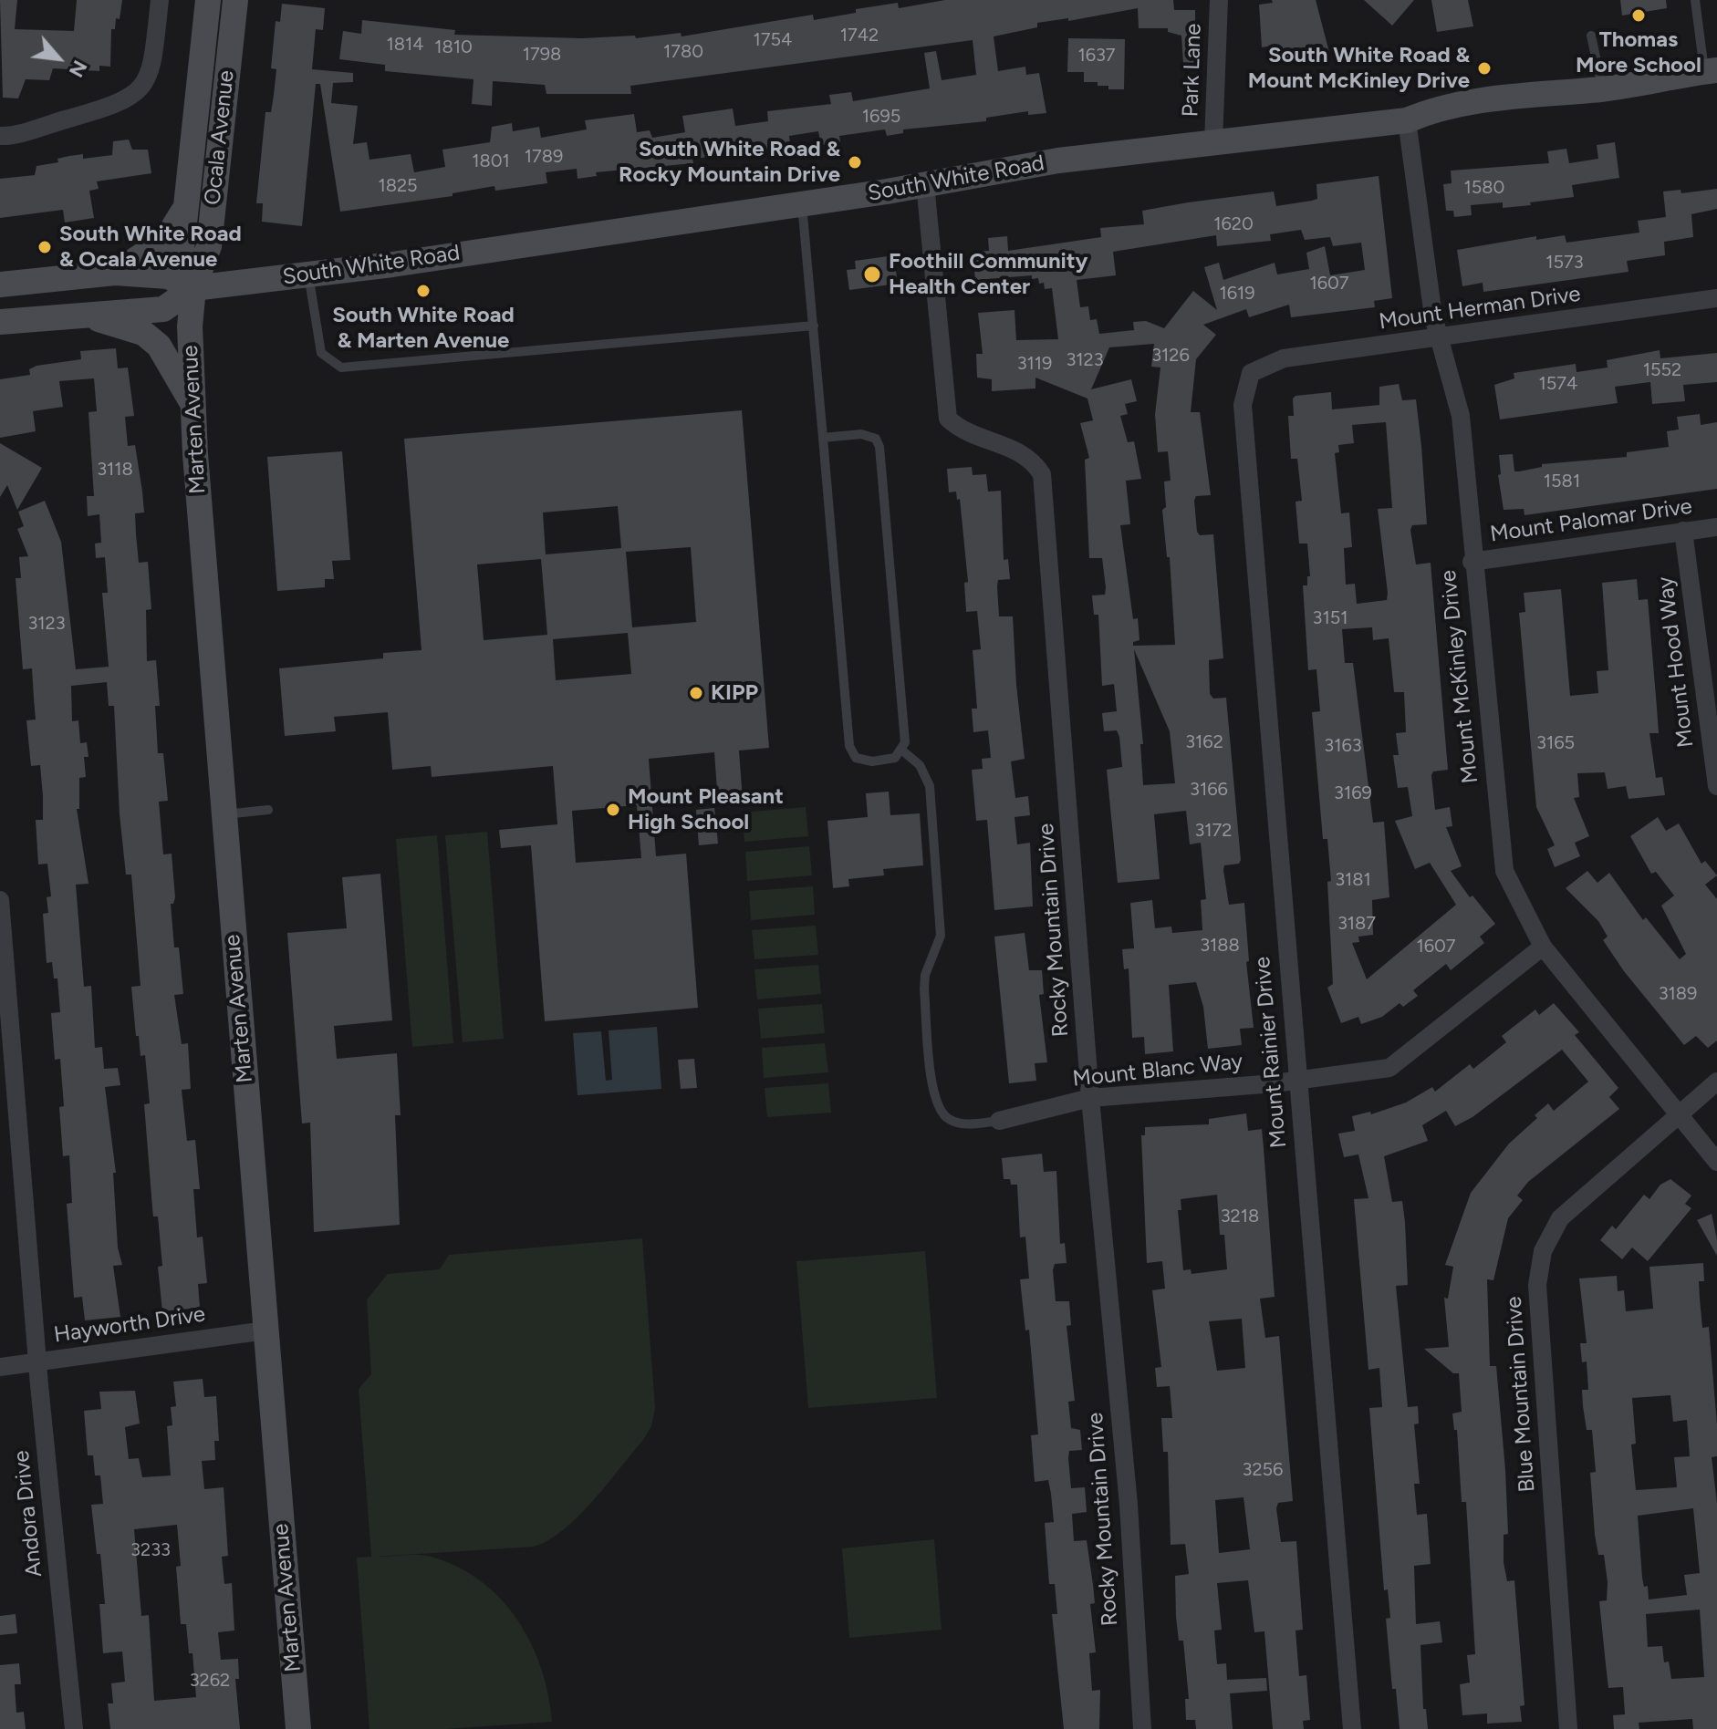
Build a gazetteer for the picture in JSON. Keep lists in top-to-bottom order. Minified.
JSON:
{"streets":{"main road":["Ocala Avenue","South White Road","Marten Avenue"],"street":["Park Lane","Mount Herman Drive","Mount Palomar Drive","Mount Hood Way","Mount McKinley Drive","Rocky Mountain Drive","Mount Rainier Drive","Mount Blanc Way","Hayworth Drive","Blue Mountain Drive","Andora Drive"]},"crossings":[["Park Lane","South White Road"],["Ocala Avenue","South White Road"],["Ocala Avenue","Marten Avenue"],["South White Road","Marten Avenue"],["South White Road","Mount McKinley Drive"],["South White Road","Rocky Mountain Drive"],["Mount Herman Drive","Mount McKinley Drive"],["Mount Herman Drive","Mount Rainier Drive"],["Marten Avenue","Hayworth Drive"],["Mount Palomar Drive","Mount Hood Way"],["Mount Palomar Drive","Mount McKinley Drive"],["Mount McKinley Drive","Mount Blanc Way"],["Mount McKinley Drive","Blue Mountain Drive"],["Rocky Mountain Drive","Mount Blanc Way"],["Mount Rainier Drive","Mount Blanc Way"],["Hayworth Drive","Andora Drive"]],"places":["Thomas More School","South White Road & Mount McKinley Drive","South White Road & Rocky Mountain Drive","South White Road & Ocala Avenue","Foothill Community Health Center","South White Road & Marten Avenue","KIPP","Mount Pleasant High School"],"house_numbers":["1742","1754","1814","1810","1780","1798","1637","1695","1789","1801","1825","1580","1620","1573","1607","1619","3126","3123","3119","1552","1574","3118","1581","3151","3123","3162","3165","3163","3166","3169","3172","3181","3187","3188","1607","3189","3218","3256","3233","3262"],"north":"bottom right"}
